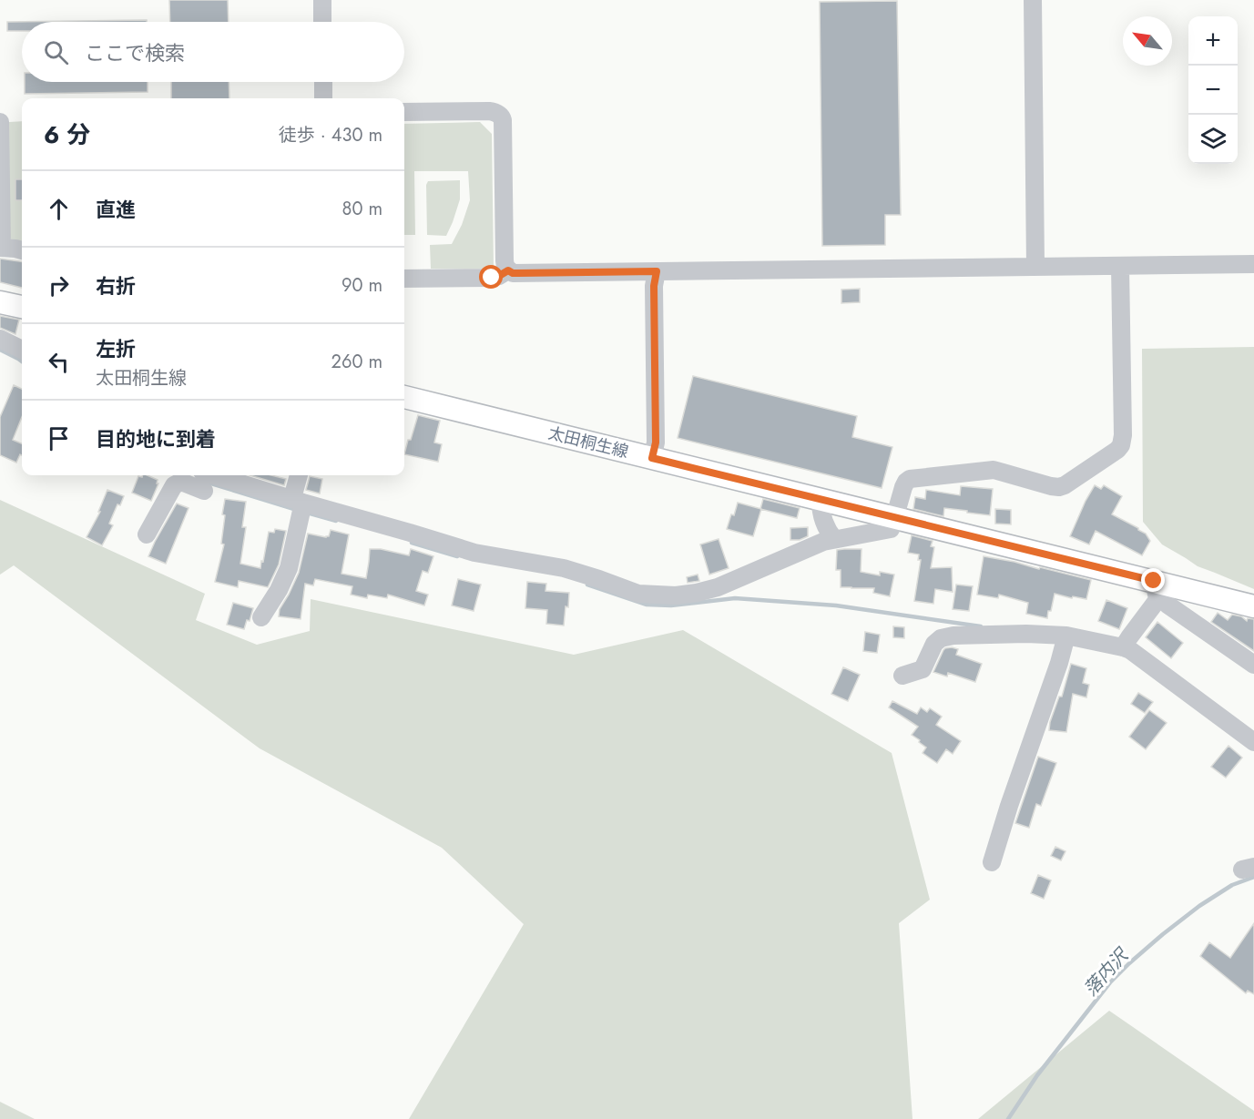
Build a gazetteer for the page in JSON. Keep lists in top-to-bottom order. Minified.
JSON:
{"streets":{"main road":["太田桐生線"]},"water":["落内沢"],"north":"top left","page":{"map_buttons":["+","−"],"search":"ここで検索","heading":["6 分","徒歩 · 430 m"],"list":[["直進","80 m"],["右折","90 m"],["左折","太田桐生線","260 m"],"目的地に到着"]}}
